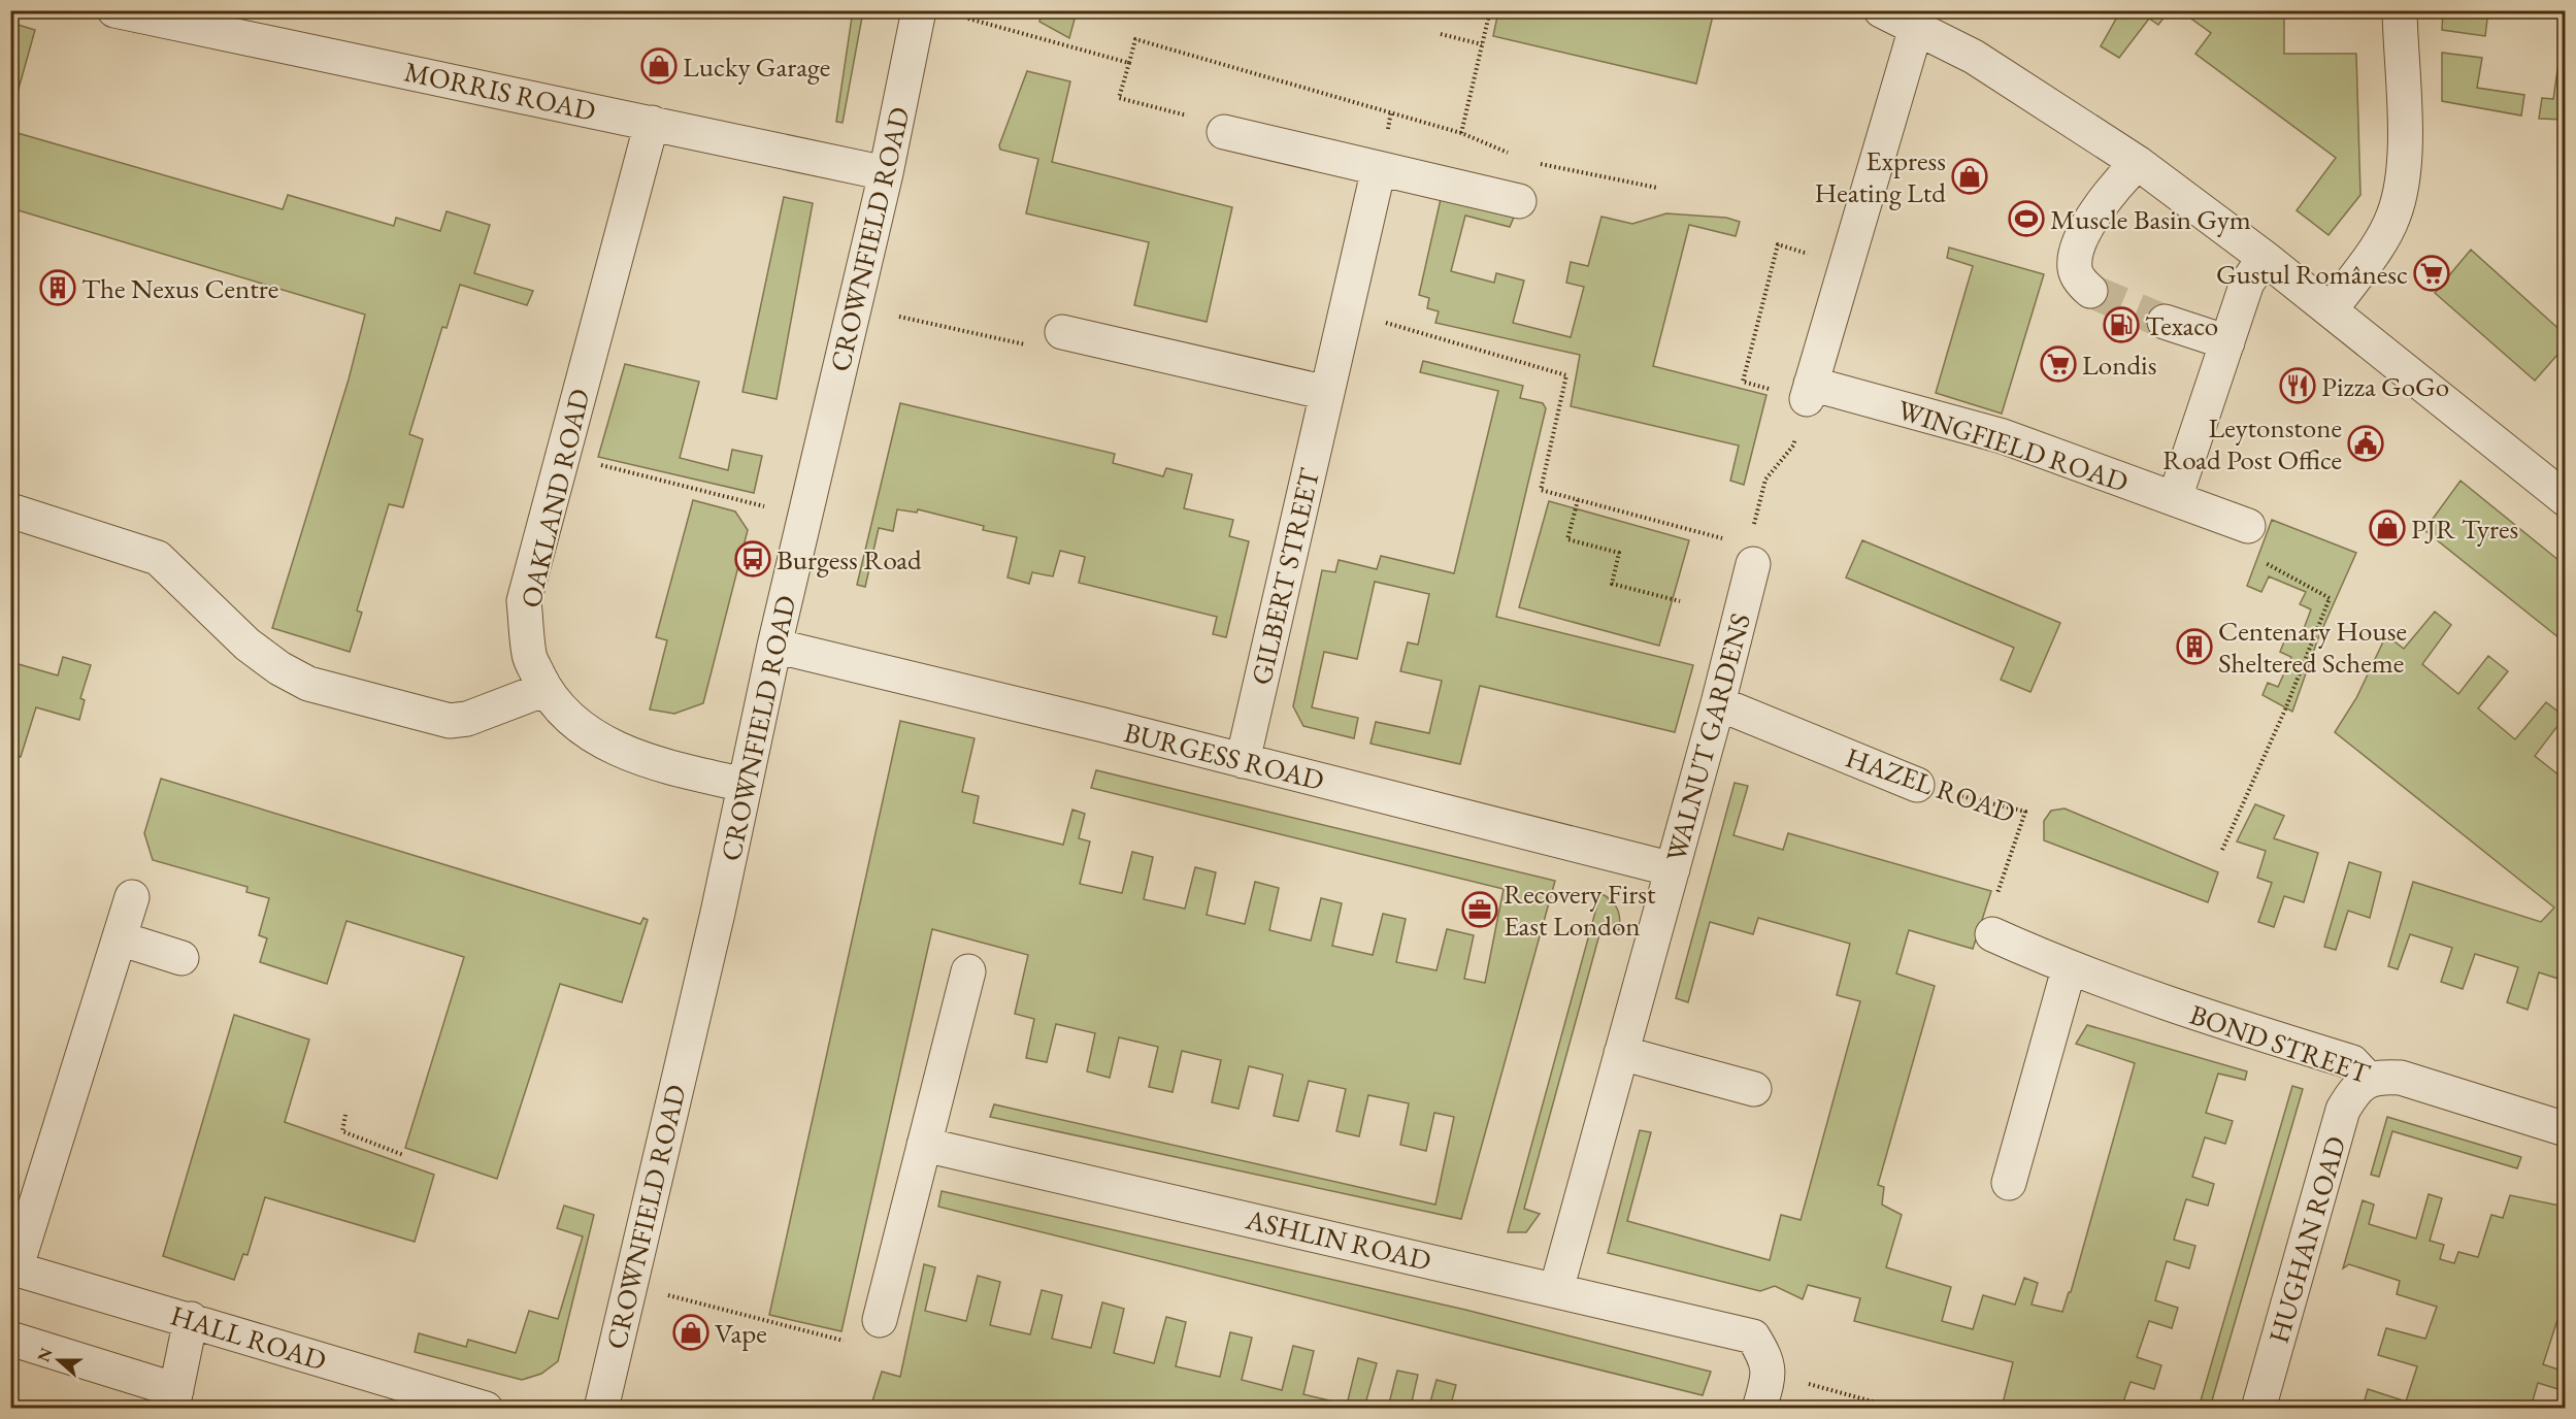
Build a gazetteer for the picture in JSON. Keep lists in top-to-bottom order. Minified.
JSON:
{"streets":{"street":["MORRIS ROAD","CROWNFIELD ROAD","WINGFIELD ROAD","OAKLAND ROAD","GILBERT STREET","WALNUT GARDENS","BURGESS ROAD","HAZEL ROAD","BOND STREET","ASHLIN ROAD","HUGHAN ROAD","HALL ROAD"]},"crossings":[["MORRIS ROAD","CROWNFIELD ROAD"],["MORRIS ROAD","OAKLAND ROAD"],["CROWNFIELD ROAD","OAKLAND ROAD"],["CROWNFIELD ROAD","BURGESS ROAD"],["GILBERT STREET","BURGESS ROAD"],["WALNUT GARDENS","BURGESS ROAD"],["WALNUT GARDENS","HAZEL ROAD"],["WALNUT GARDENS","ASHLIN ROAD"],["HAZEL ROAD","BOND STREET"],["BOND STREET","HUGHAN ROAD"]],"places":{"shop":["Lucky Garage","Express Heating Ltd","PJR Tyres","Vape"],"sports":["Muscle Basin Gym"],"supermarket":["Gustul Românesc","Londis"],"building":["The Nexus Centre","Centenary House Sheltered Scheme"],"fuel station":["Texaco"],"restaurant":["Pizza GoGo"],"public building":["Leytonstone Road Post Office"],"bus stop":["Burgess Road"],"office":["Recovery First East London"]},"north":"left"}
